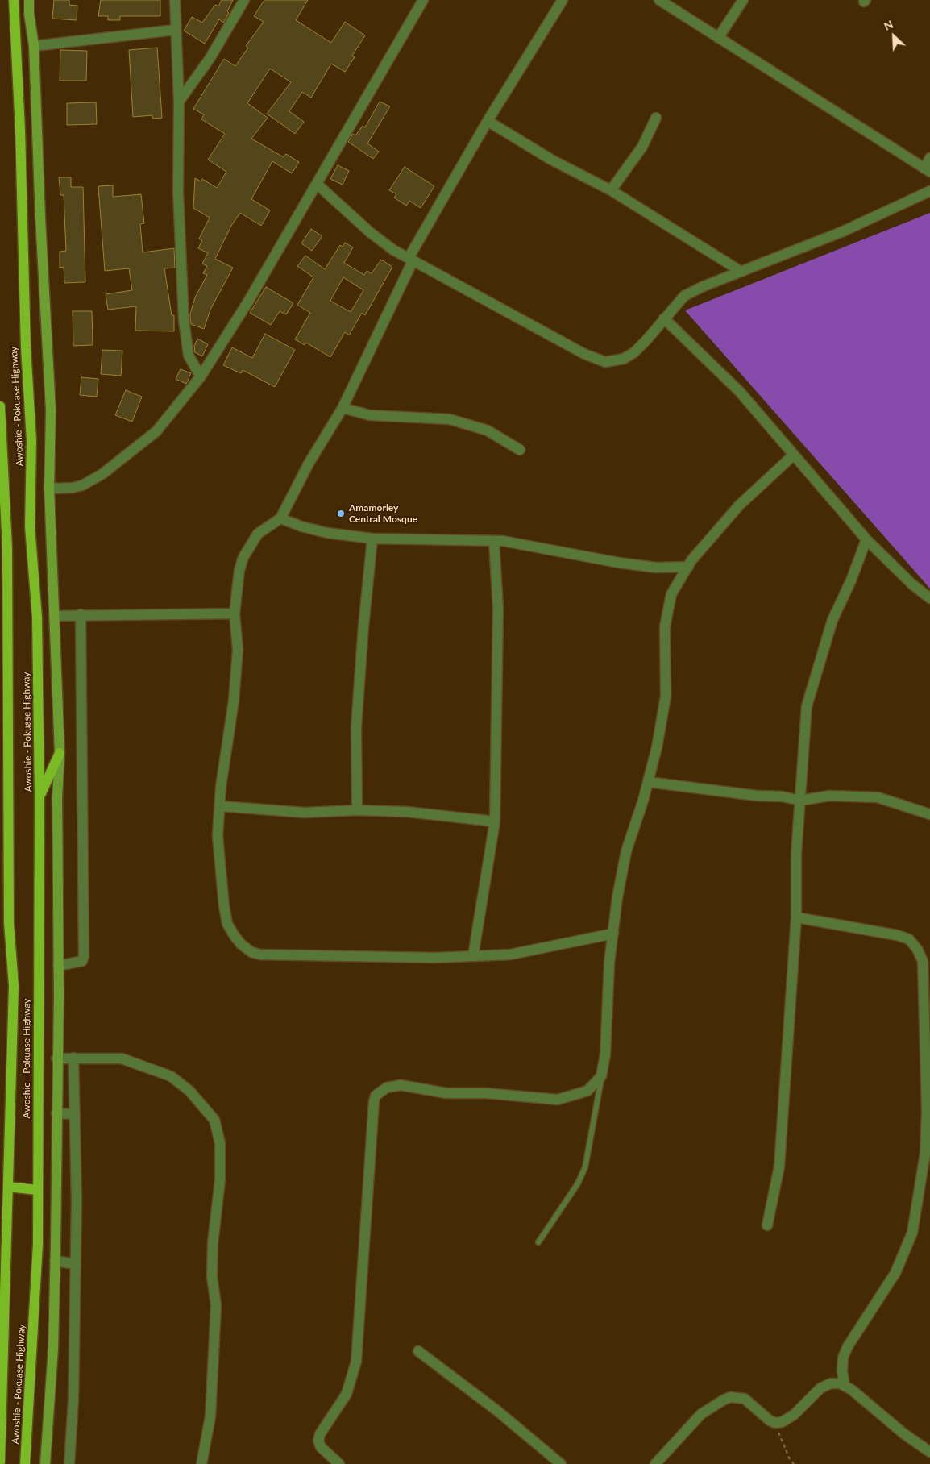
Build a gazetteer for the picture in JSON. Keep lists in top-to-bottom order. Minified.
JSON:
{"streets":{"main road":["Awoshie - Pokuase Highway"]},"places":["Amamorley Central Mosque"],"north":"top left"}
